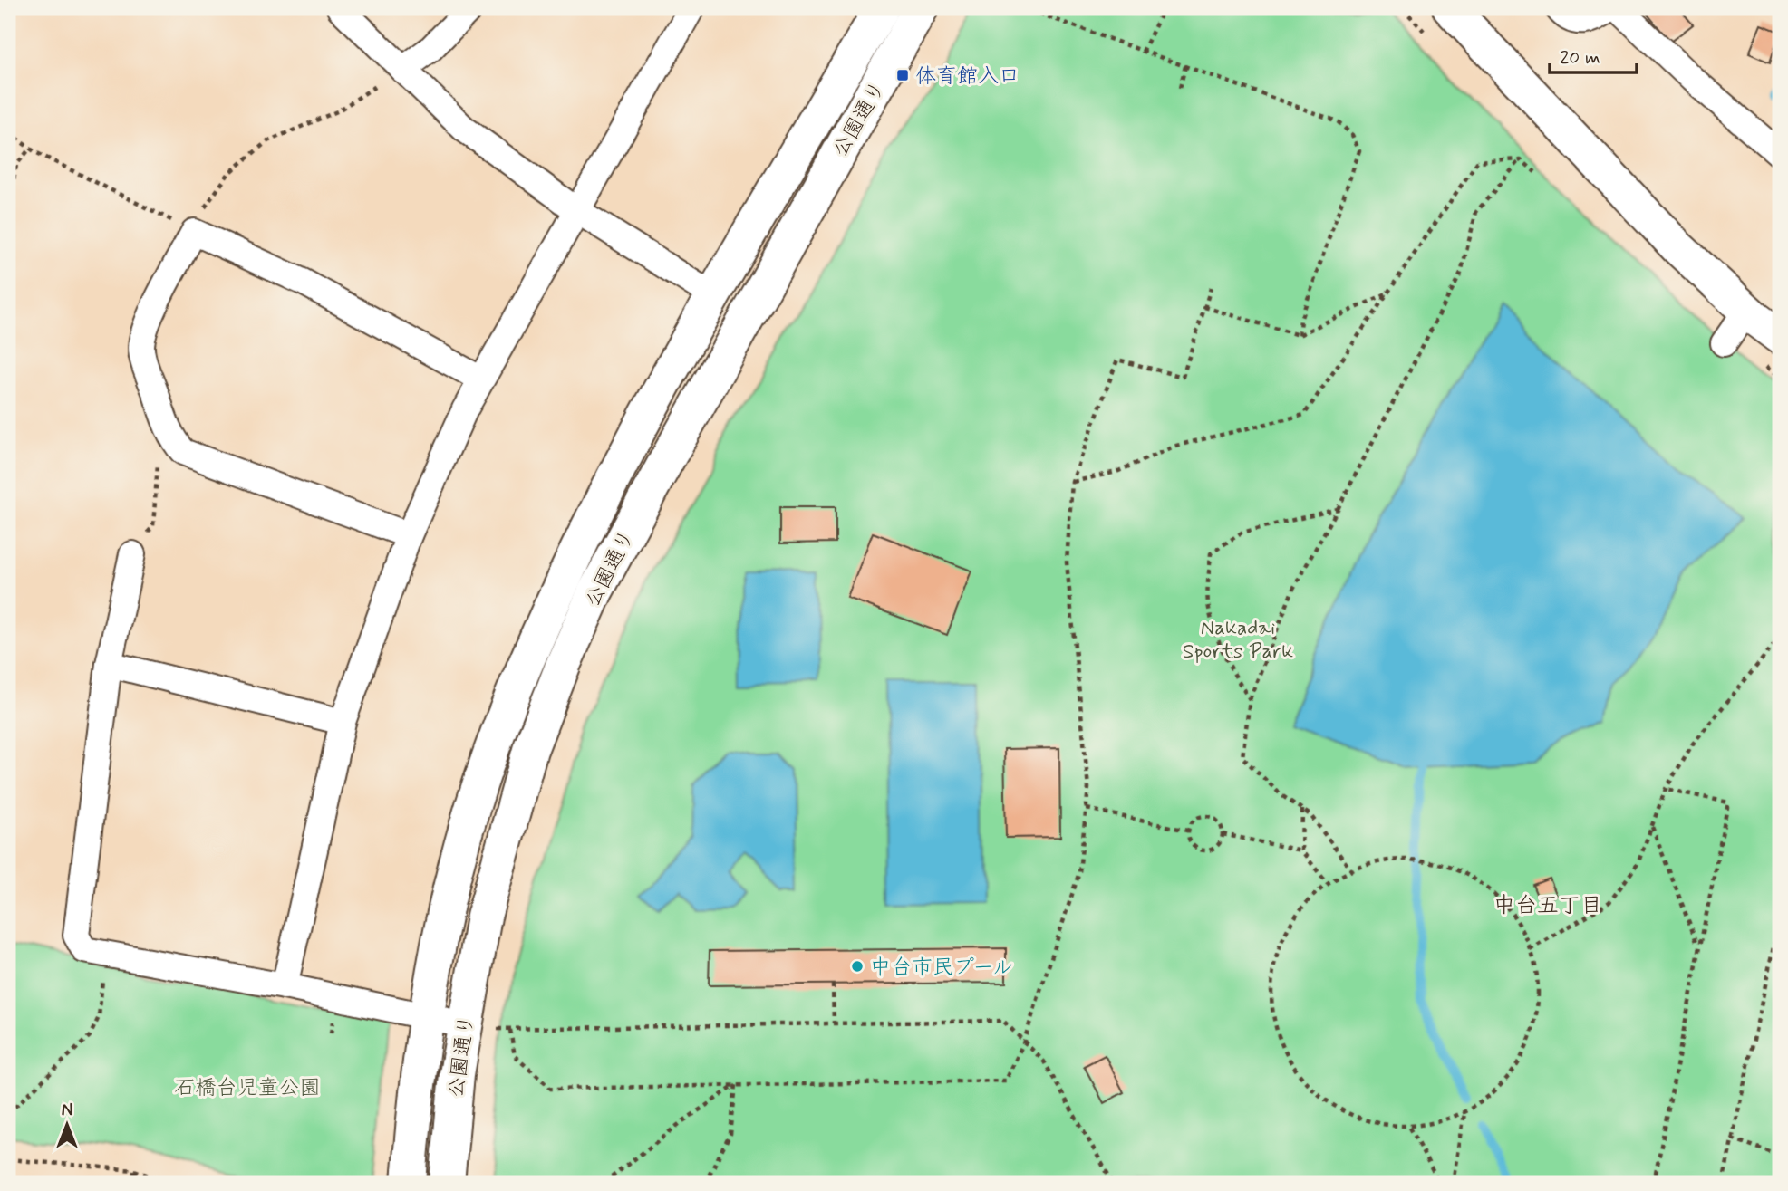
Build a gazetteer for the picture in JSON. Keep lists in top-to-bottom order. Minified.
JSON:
{"streets":{"street":["公園通り"]},"districts":["中台五丁目"],"parks":["Nakadai Sports Park","石橋台児童公園"],"places":{"transit":["体育館入口"],"other":["中台市民プール"]},"scale_bar":"20 m","north":"top"}
